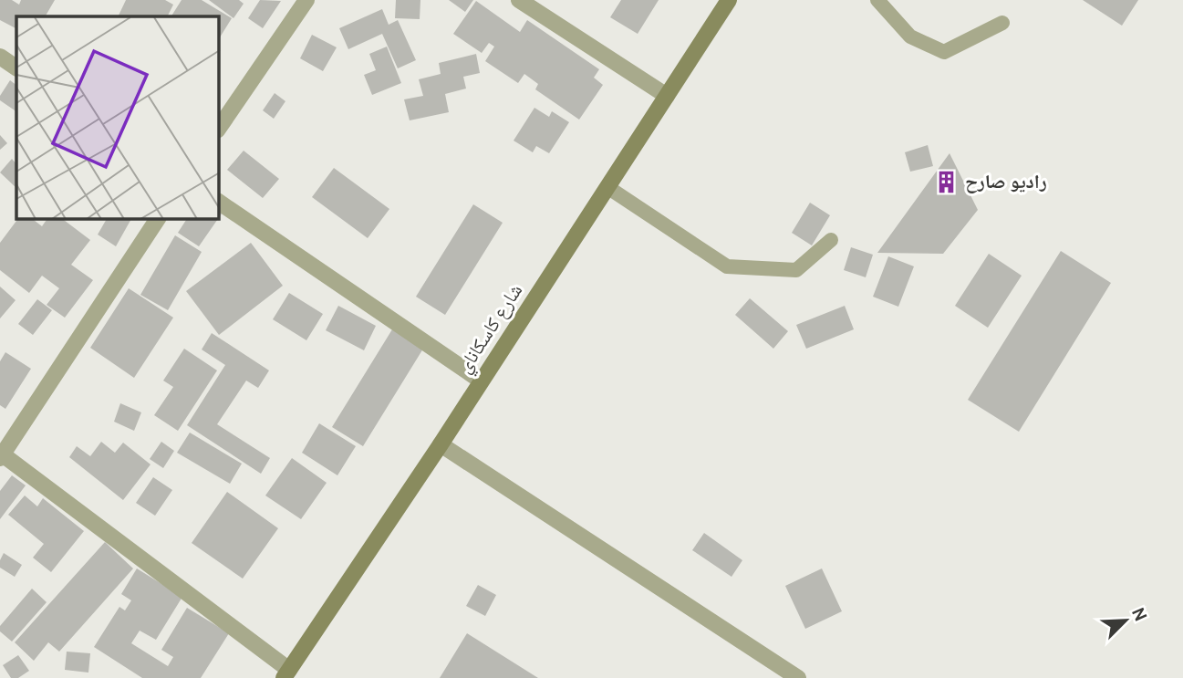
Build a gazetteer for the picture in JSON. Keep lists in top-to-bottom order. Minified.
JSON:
{"streets":{"street":["شارع كاسكاناي"]},"places":{"building":["راديو صارح"]},"north":"top right"}
